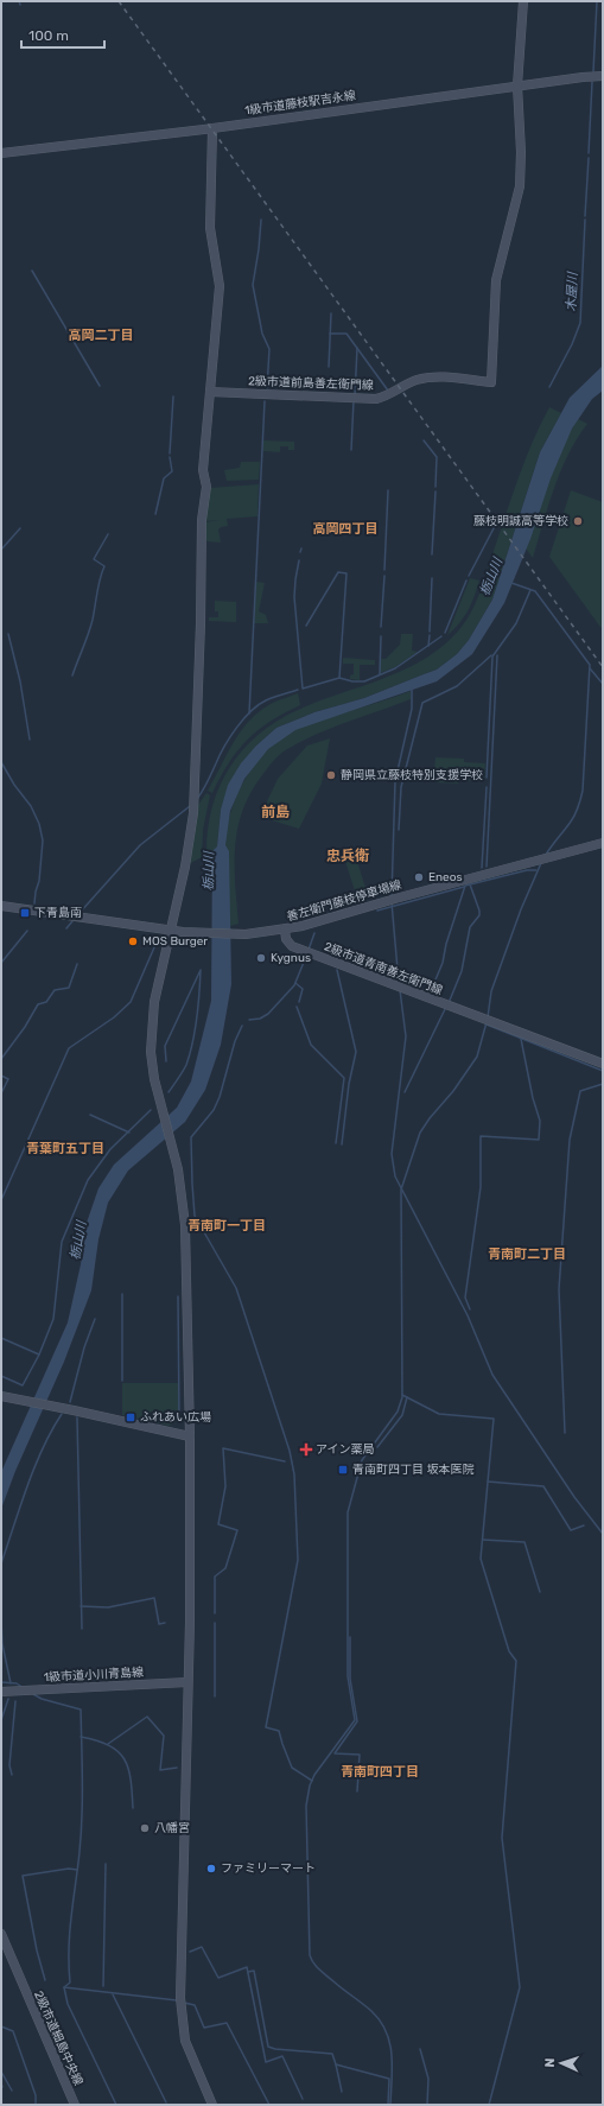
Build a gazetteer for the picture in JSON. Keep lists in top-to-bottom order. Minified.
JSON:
{"streets":{"street":["1級市道藤枝駅吉永線","2級市道前島善左衛門線","善左衛門藤枝停車場線","2級市道青南善左衛門線","1級市道小川青島線","2級市道細島中央線"]},"crossings":[["1級市道藤枝駅吉永線","2級市道前島善左衛門線"],["善左衛門藤枝停車場線","2級市道青南善左衛門線"]],"districts":["高岡二丁目","高岡四丁目","前島","忠兵衛","青葉町五丁目","青南町一丁目","青南町二丁目","青南町四丁目"],"water":["木屋川","栃山川"],"places":{"other":["藤枝明誠高等学校","静岡県立藤枝特別支援学校","Eneos","MOS Burger","Kygnus","八幡宮","ファミリーマート"],"transit":["下青島南","ふれあい広場","青南町四丁目 坂本医院"],"health":["アイン薬局"]},"scale_bar":"100 m","north":"left"}
